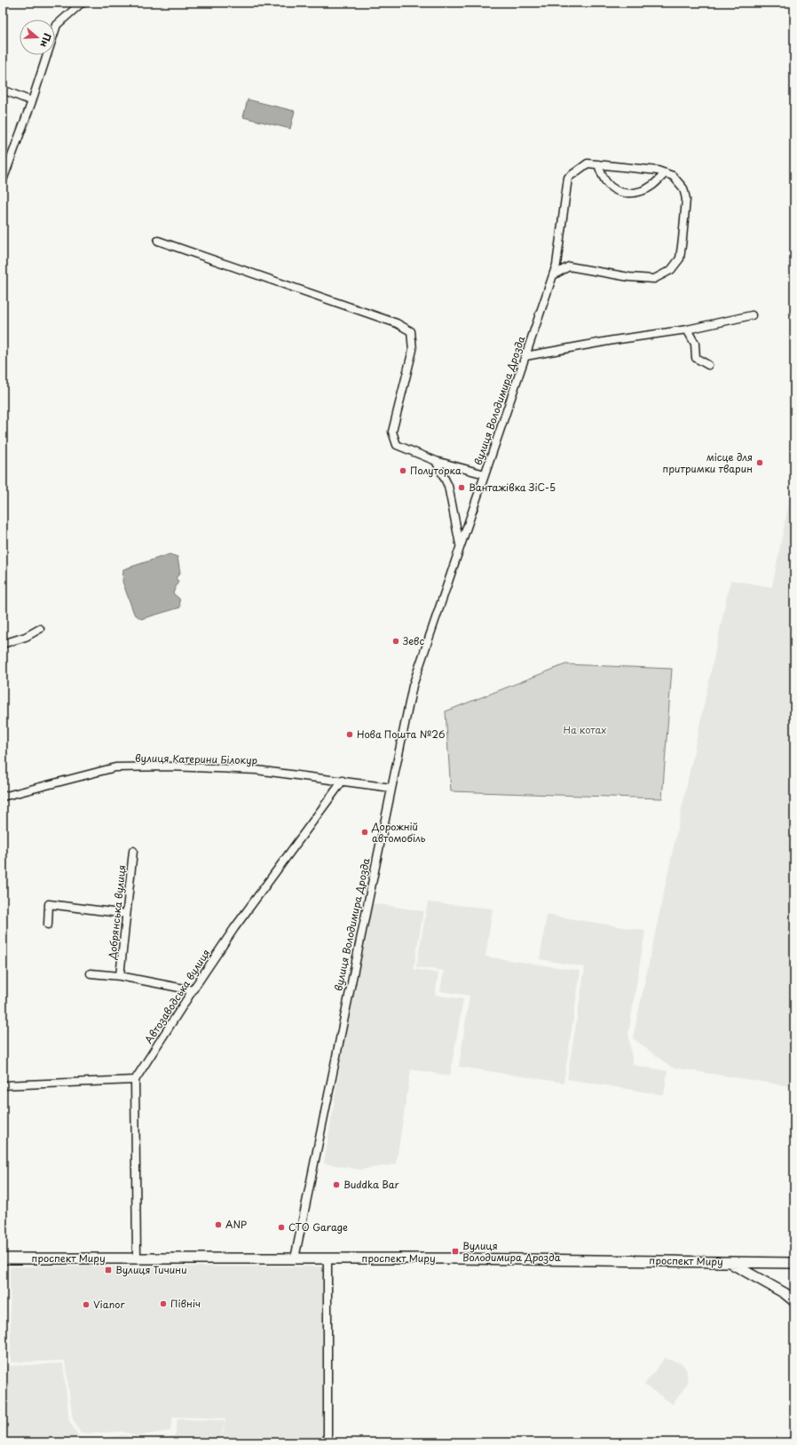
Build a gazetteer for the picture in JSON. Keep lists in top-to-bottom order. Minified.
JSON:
{"streets":{"main road":["проспект Миру"],"street":["вулиця Володимира Дрозда","вулиця Катерини Білокур","Добрянська вулиця","Автозаводська вулиця"]},"crossings":[["вулиця Володимира Дрозда","вулиця Катерини Білокур"],["вулиця Володимира Дрозда","проспект Миру"],["вулиця Катерини Білокур","Автозаводська вулиця"]],"parks":["На котах"],"places":{"other":["місце для притримки тварин","Полуторка","Вантажівка ЗіС-5","Зевс","Нова Пошта №26","Дорожній автомобіль","Buddka Bar","ANP","СТО Garage","Північ","Vianor"],"transit":["Вулиця Володимира Дрозда","Вулиця Тичини"]},"north":"right"}
